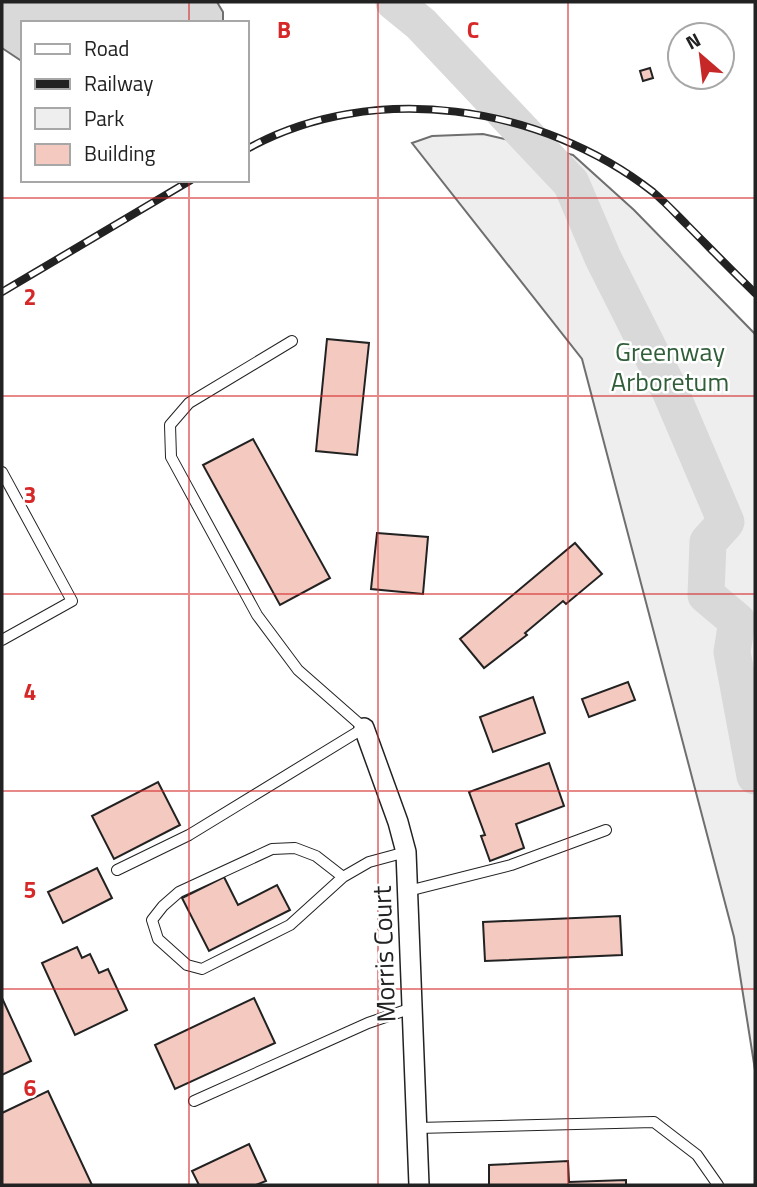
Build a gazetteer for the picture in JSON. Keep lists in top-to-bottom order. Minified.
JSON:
{"streets":{"street":["Morris Court"]},"parks":["Greenway Arboretum"],"legend":["Road","Railway","Park","Building"],"north":"top left","grid":{"columns":["B","C"],"rows":["2","3","4","5","6"]}}
